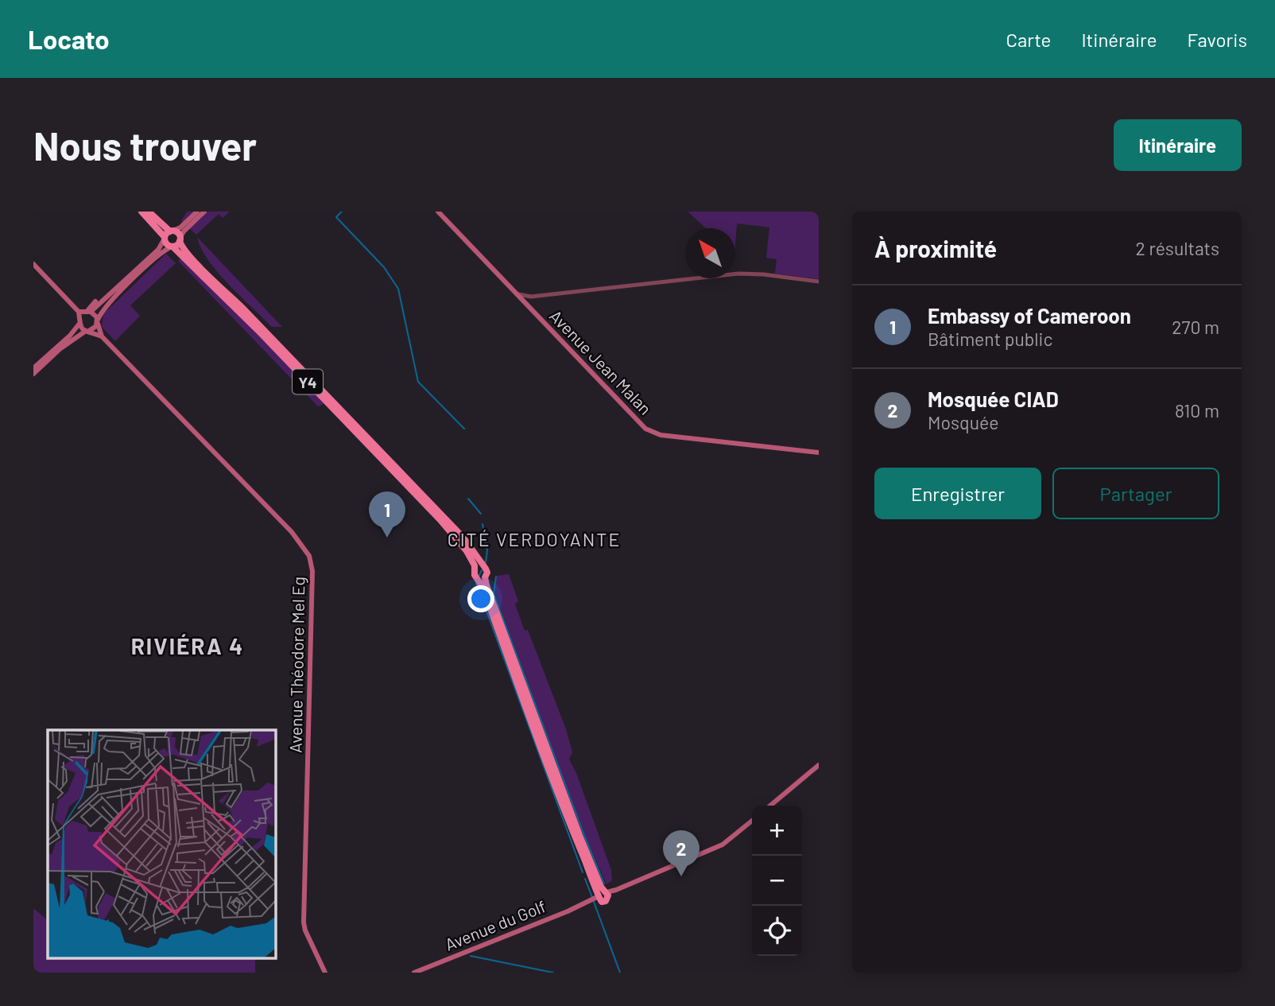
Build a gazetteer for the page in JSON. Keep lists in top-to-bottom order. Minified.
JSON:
{"streets":{"highway":["Y4"],"main road":["Avenue Jean Malan","Avenue Théodore Mel Eg","Avenue du Golf"]},"districts":["CITÉ VERDOYANTE","RIVIÉRA 4"],"north":"top left","page":{"header":"Locato","nav":["Carte","Itinéraire","Favoris"],"buttons":["Itinéraire",["Enregistrer","Partager"]],"title":"Nous trouver","heading":["À proximité","2 résultats"],"list":[{"mark":"1","name":"Embassy of Cameroon","note":"Bâtiment public","value":"270 m"},{"mark":"2","name":"Mosquée CIAD","note":"Mosquée","value":"810 m"}],"pins":["1","2"],"map_buttons":["+","−"]}}
